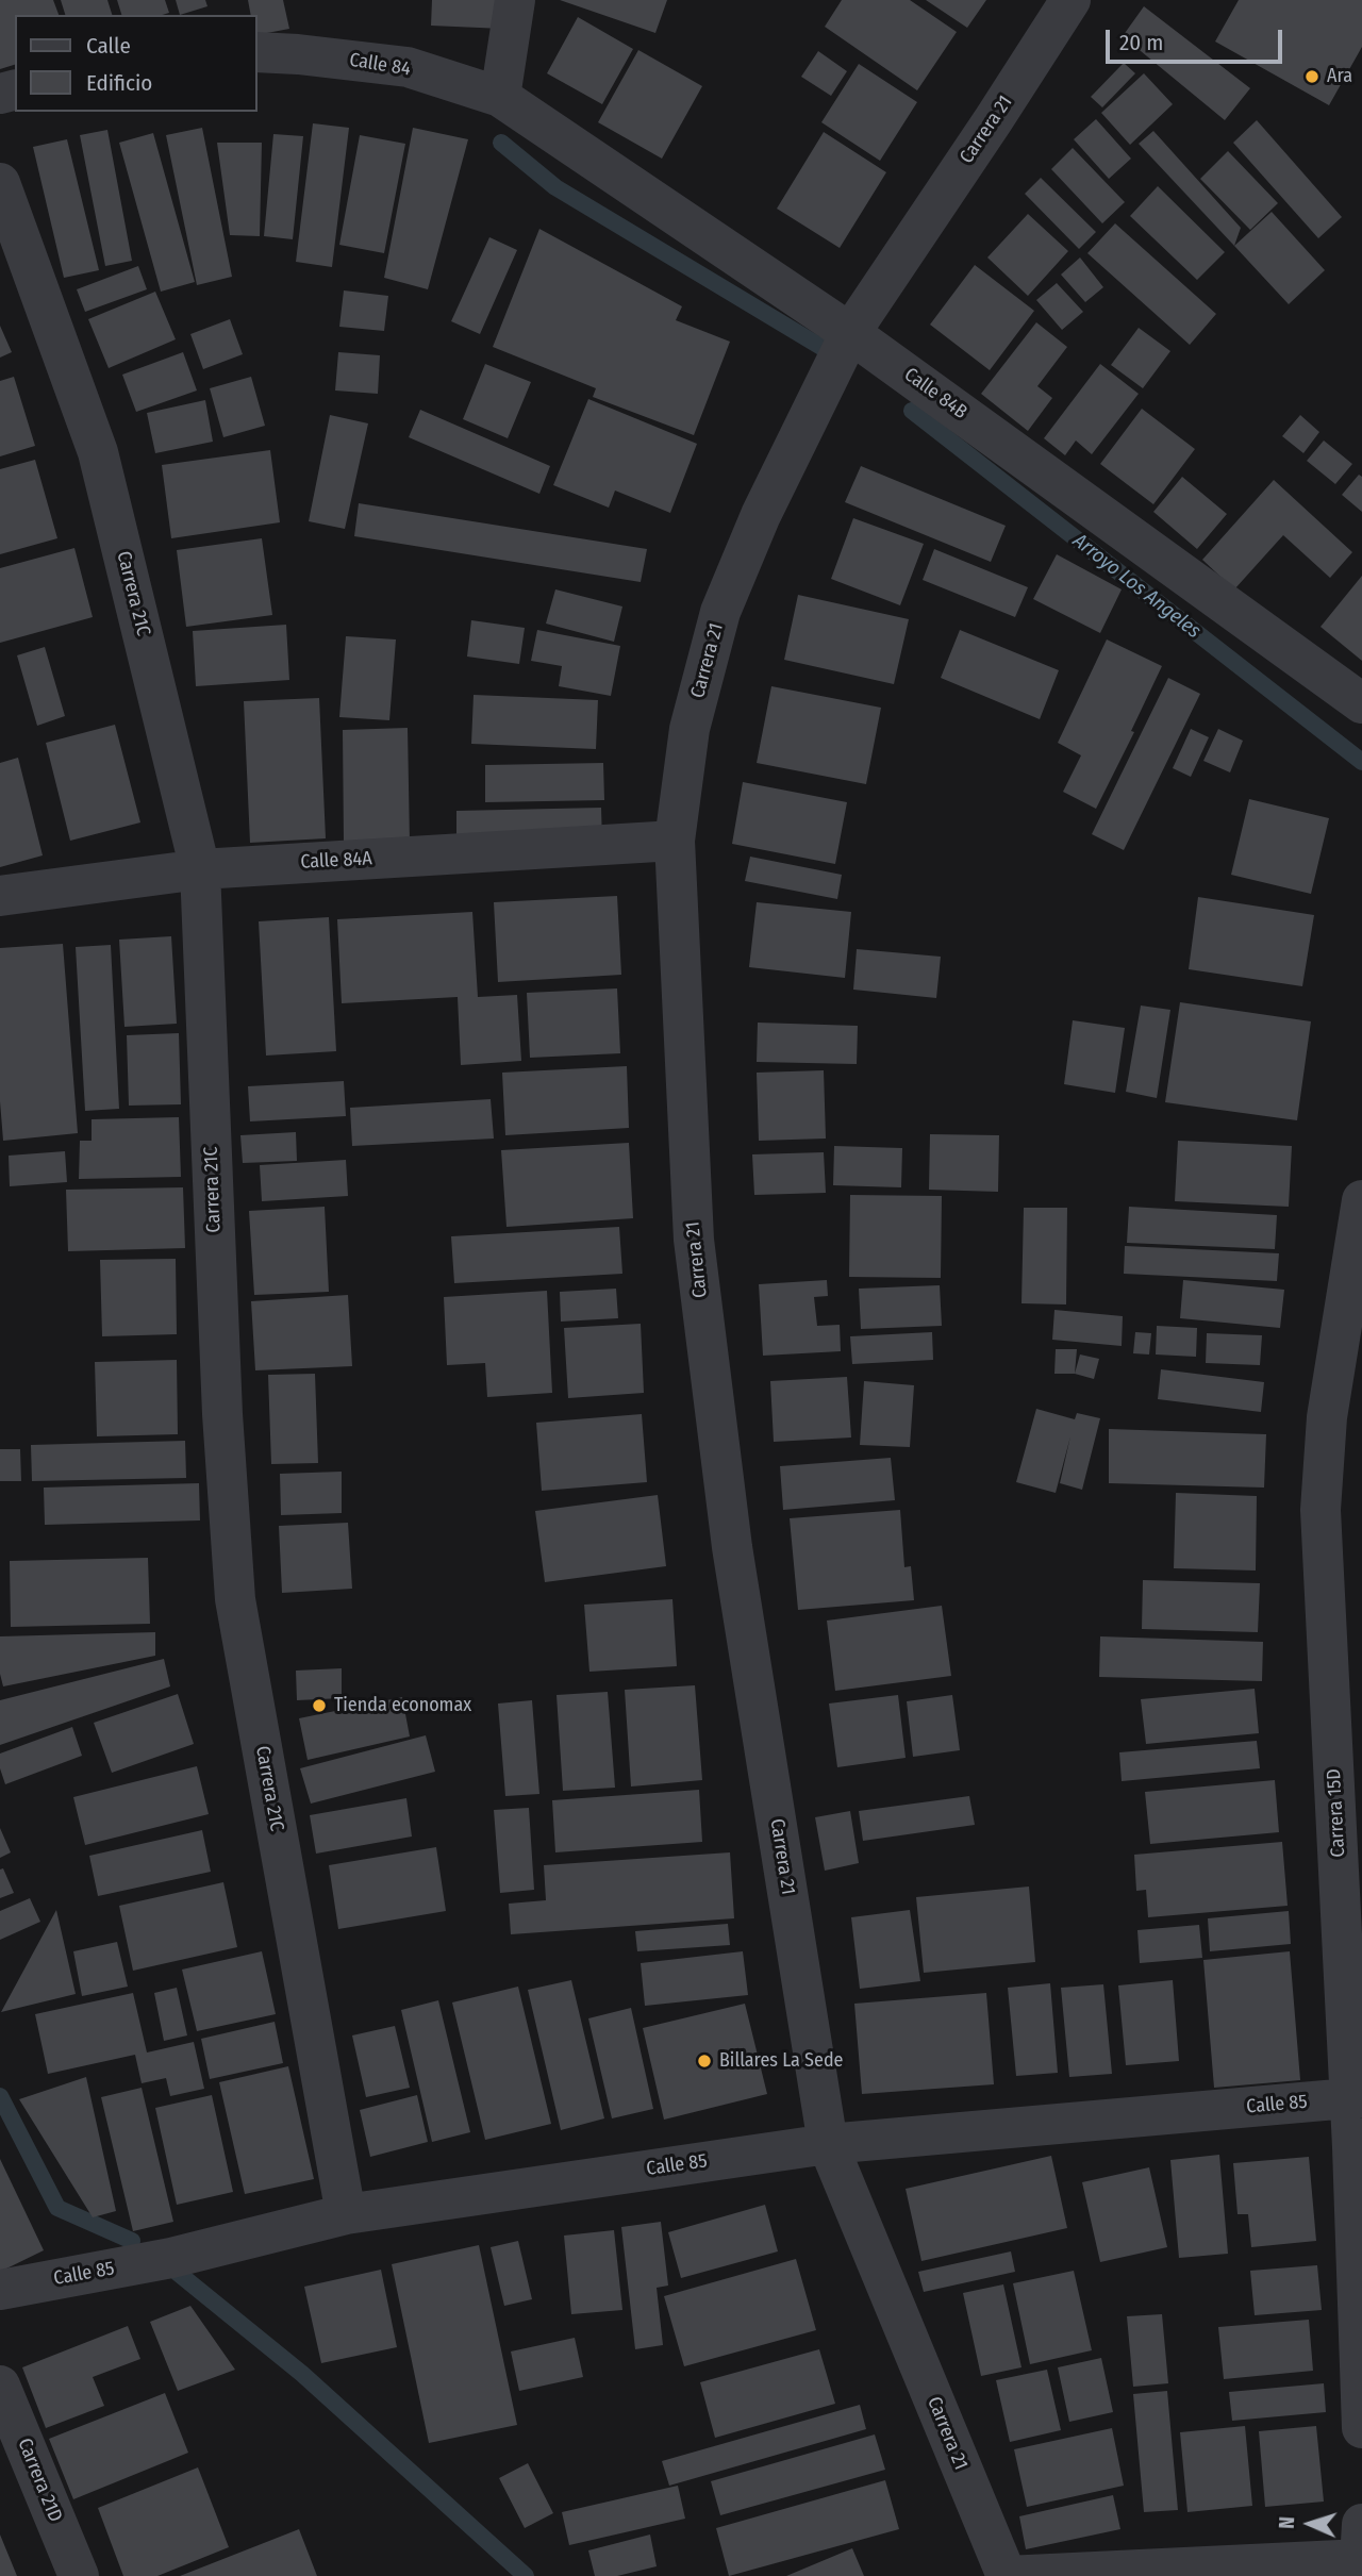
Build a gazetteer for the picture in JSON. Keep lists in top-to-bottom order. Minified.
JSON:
{"streets":{"street":["Calle 84","Carrera 21","Calle 84B","Carrera 21C","Calle 84A","Carrera 15D","Calle 85","Carrera 21D"]},"crossings":[["Calle 84","Calle 84B"],["Carrera 21","Calle 84B"],["Carrera 21","Calle 84A"],["Carrera 21","Calle 85"],["Carrera 21C","Calle 84A"],["Carrera 21C","Calle 85"],["Carrera 15D","Calle 85"]],"water":["Arroyo Los Angeles"],"places":["Ara","Tienda economax","Billares La Sede"],"legend":["Calle","Edificio"],"scale_bar":"20 m","north":"left"}
